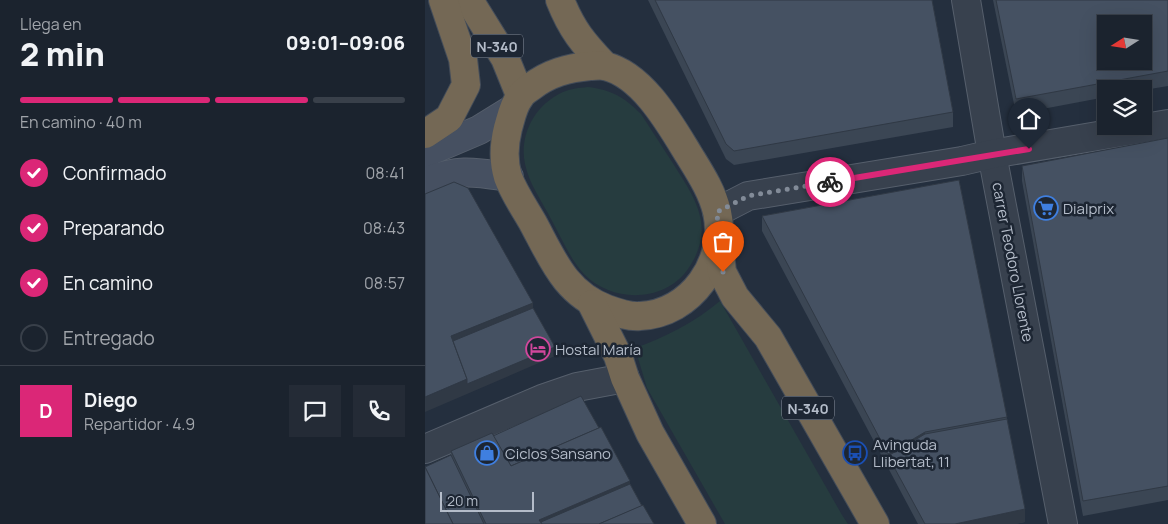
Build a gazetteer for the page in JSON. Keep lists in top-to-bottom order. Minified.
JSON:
{"streets":{"highway":["N-340"],"street":["carrer Teodoro Llorente"]},"places":{"supermarket":["Dialprix"],"hotel":["Hostal María"],"shop":["Ciclos Sansano"],"bus stop":["Avinguda Llibertat, 11"]},"scale_bar":"20 m","north":"left","page":{"heading":["2 min","Llega en","09:01–09:06"],"panel":["Diego","Repartidor · 4.9"],"bar":"En camino · 40 m","list":[["Confirmado","08:41"],["Preparando","08:43"],["En camino","08:57"],"Entregado"],"round":"D","scale":"20 m"}}
